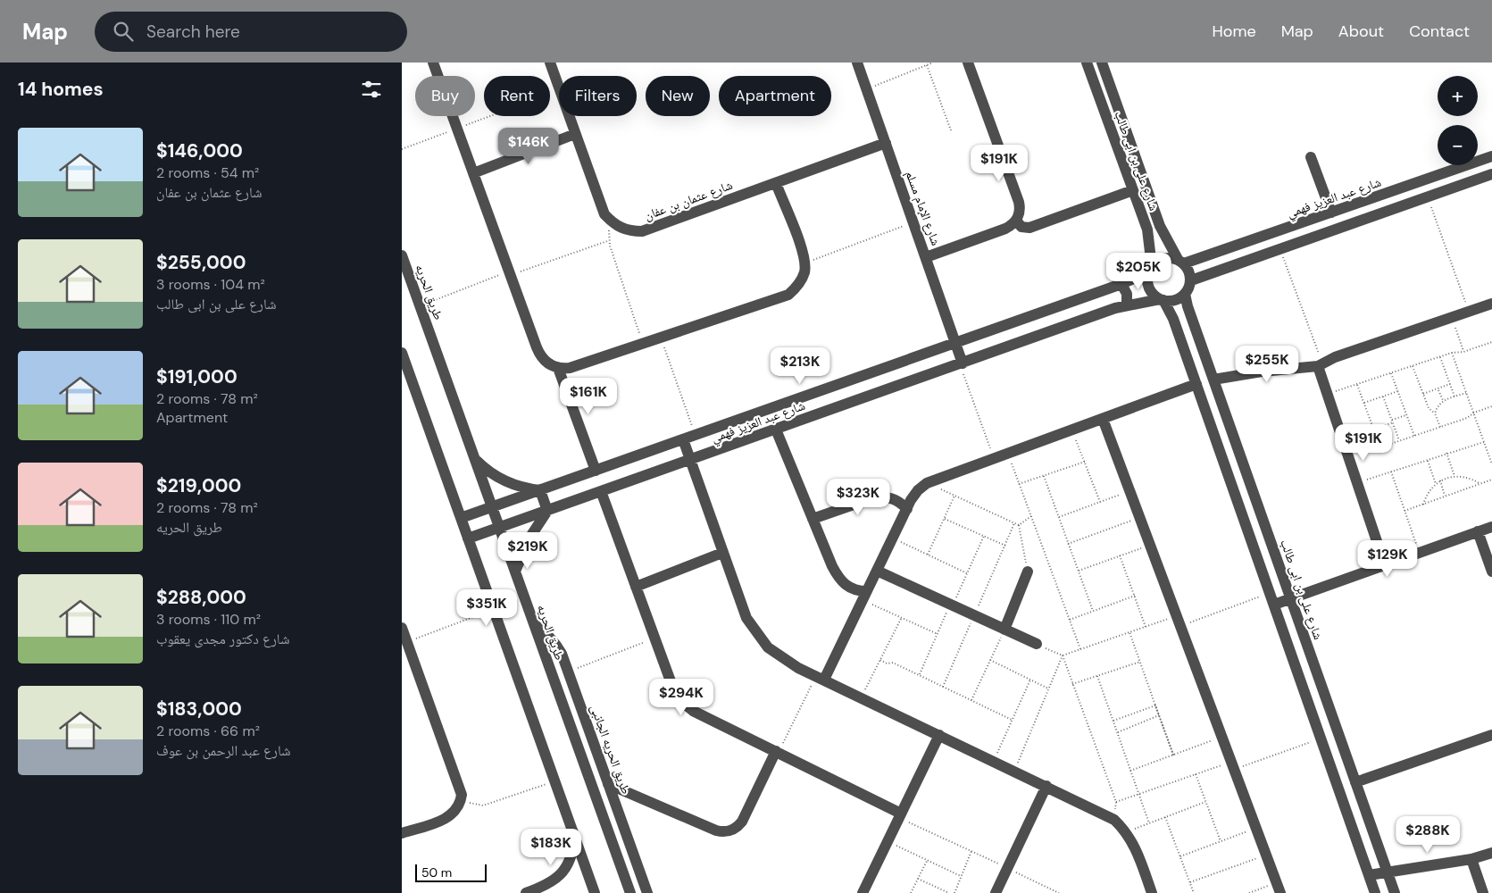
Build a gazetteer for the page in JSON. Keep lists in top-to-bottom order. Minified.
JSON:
{"streets":{"street":["شارع على بن ابى طالب","شارع عبد العزيز فهمي","شارع عثمان بن عفان","شارع الإمام مسلم","طريق الحريه","طريق الحريه الجانبى"]},"crossings":[["شارع على بن ابى طالب","شارع عبد العزيز فهمي"],["شارع عبد العزيز فهمي","شارع الإمام مسلم"],["شارع عبد العزيز فهمي","طريق الحريه"],["شارع عثمان بن عفان","شارع الإمام مسلم"],["طريق الحريه","طريق الحريه الجانبى"]],"scale_bar":"50 m","page":{"header":"Map","search":"Search here","nav":["Home","Map","About","Contact"],"heading":"14 homes","map_buttons":["+","−"],"chip":["Buy","Rent","Filters","New","Apartment"],"list":[{"name":"$146,000","note":"2 rooms · 54 m² · شارع عثمان بن عفان"},{"name":"$255,000","note":"3 rooms · 104 m² · شارع على بن ابى طالب"},{"name":"$191,000","note":"2 rooms · 78 m² · Apartment"},{"name":"$219,000","note":"2 rooms · 78 m² · طريق الحريه"},{"name":"$288,000","note":"3 rooms · 110 m² · شارع دكتور مجدى يعقوب"},{"name":"$183,000","note":"2 rooms · 66 m² · شارع عبد الرحمن بن عوف"}],"price":["$146K","$191K","$205K","$255K","$213K","$161K","$191K","$323K","$219K","$129K","$351K","$294K","$288K","$183K"],"scale":"50 m"}}
